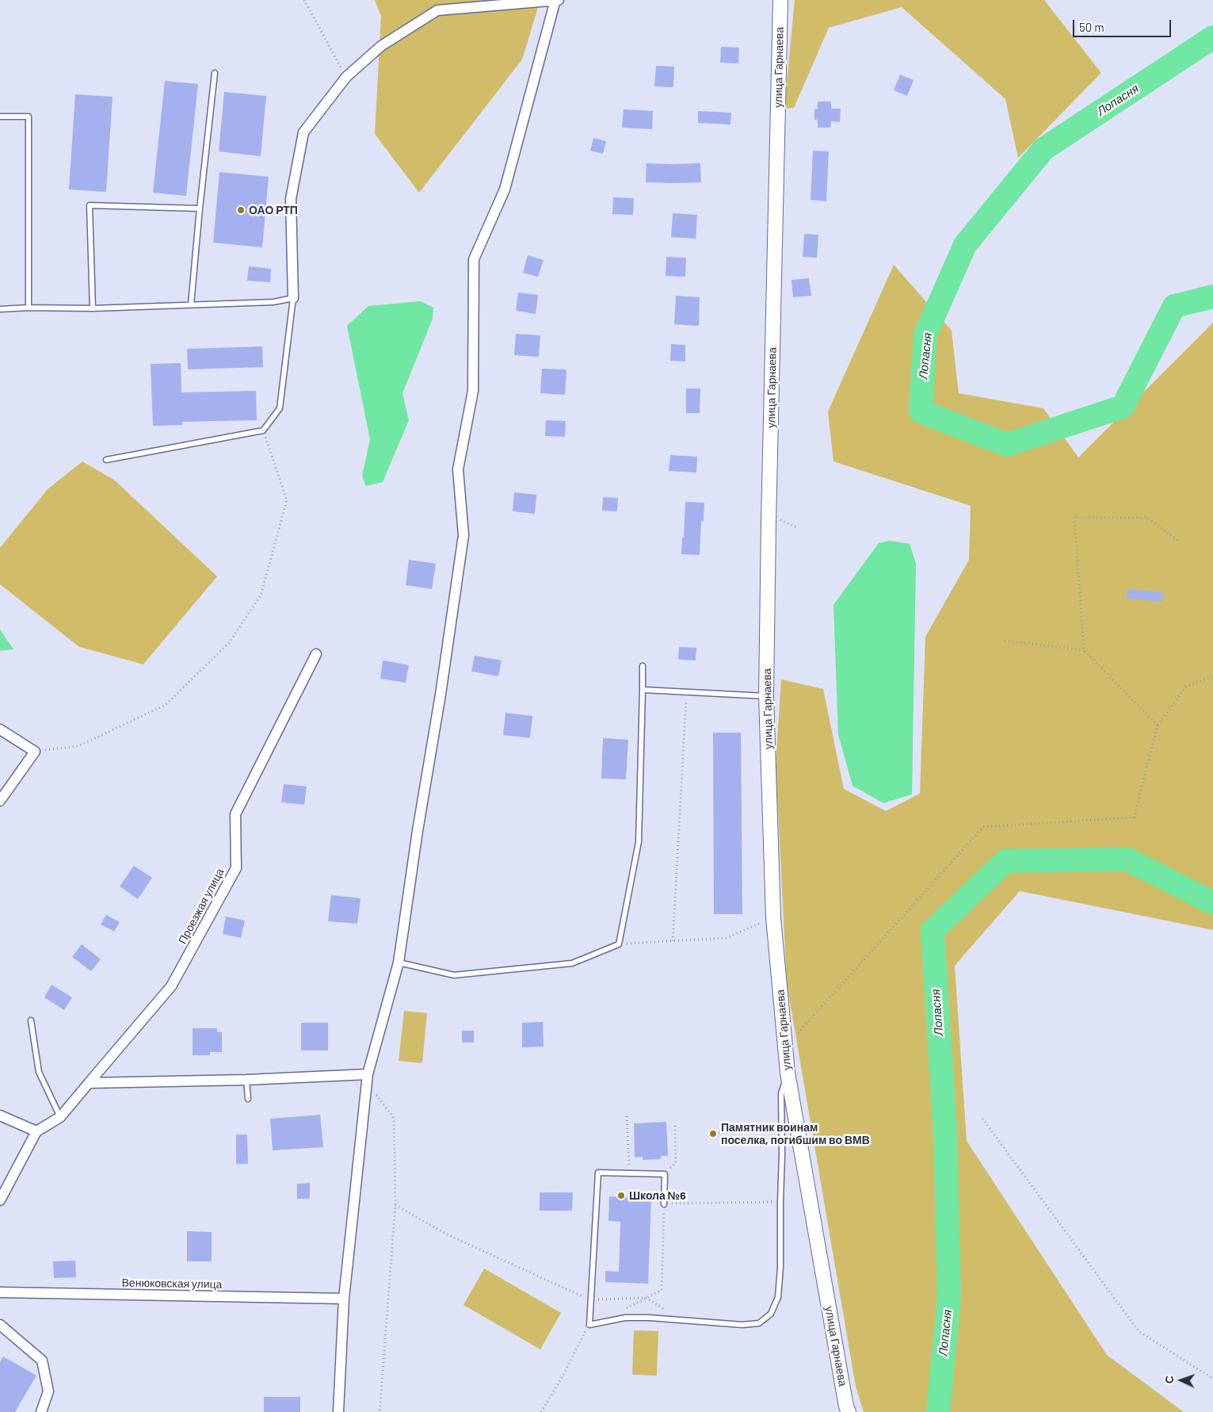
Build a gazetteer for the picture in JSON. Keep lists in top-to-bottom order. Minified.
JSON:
{"streets":{"street":["улица Гарнаева","Проезжая улица","Венюковская улица"]},"water":["Лопасня"],"places":["ОАО РТП","Памятник воинам поселка, погибшим во ВМВ","Школа №6"],"scale_bar":"50 m","north":"left"}
